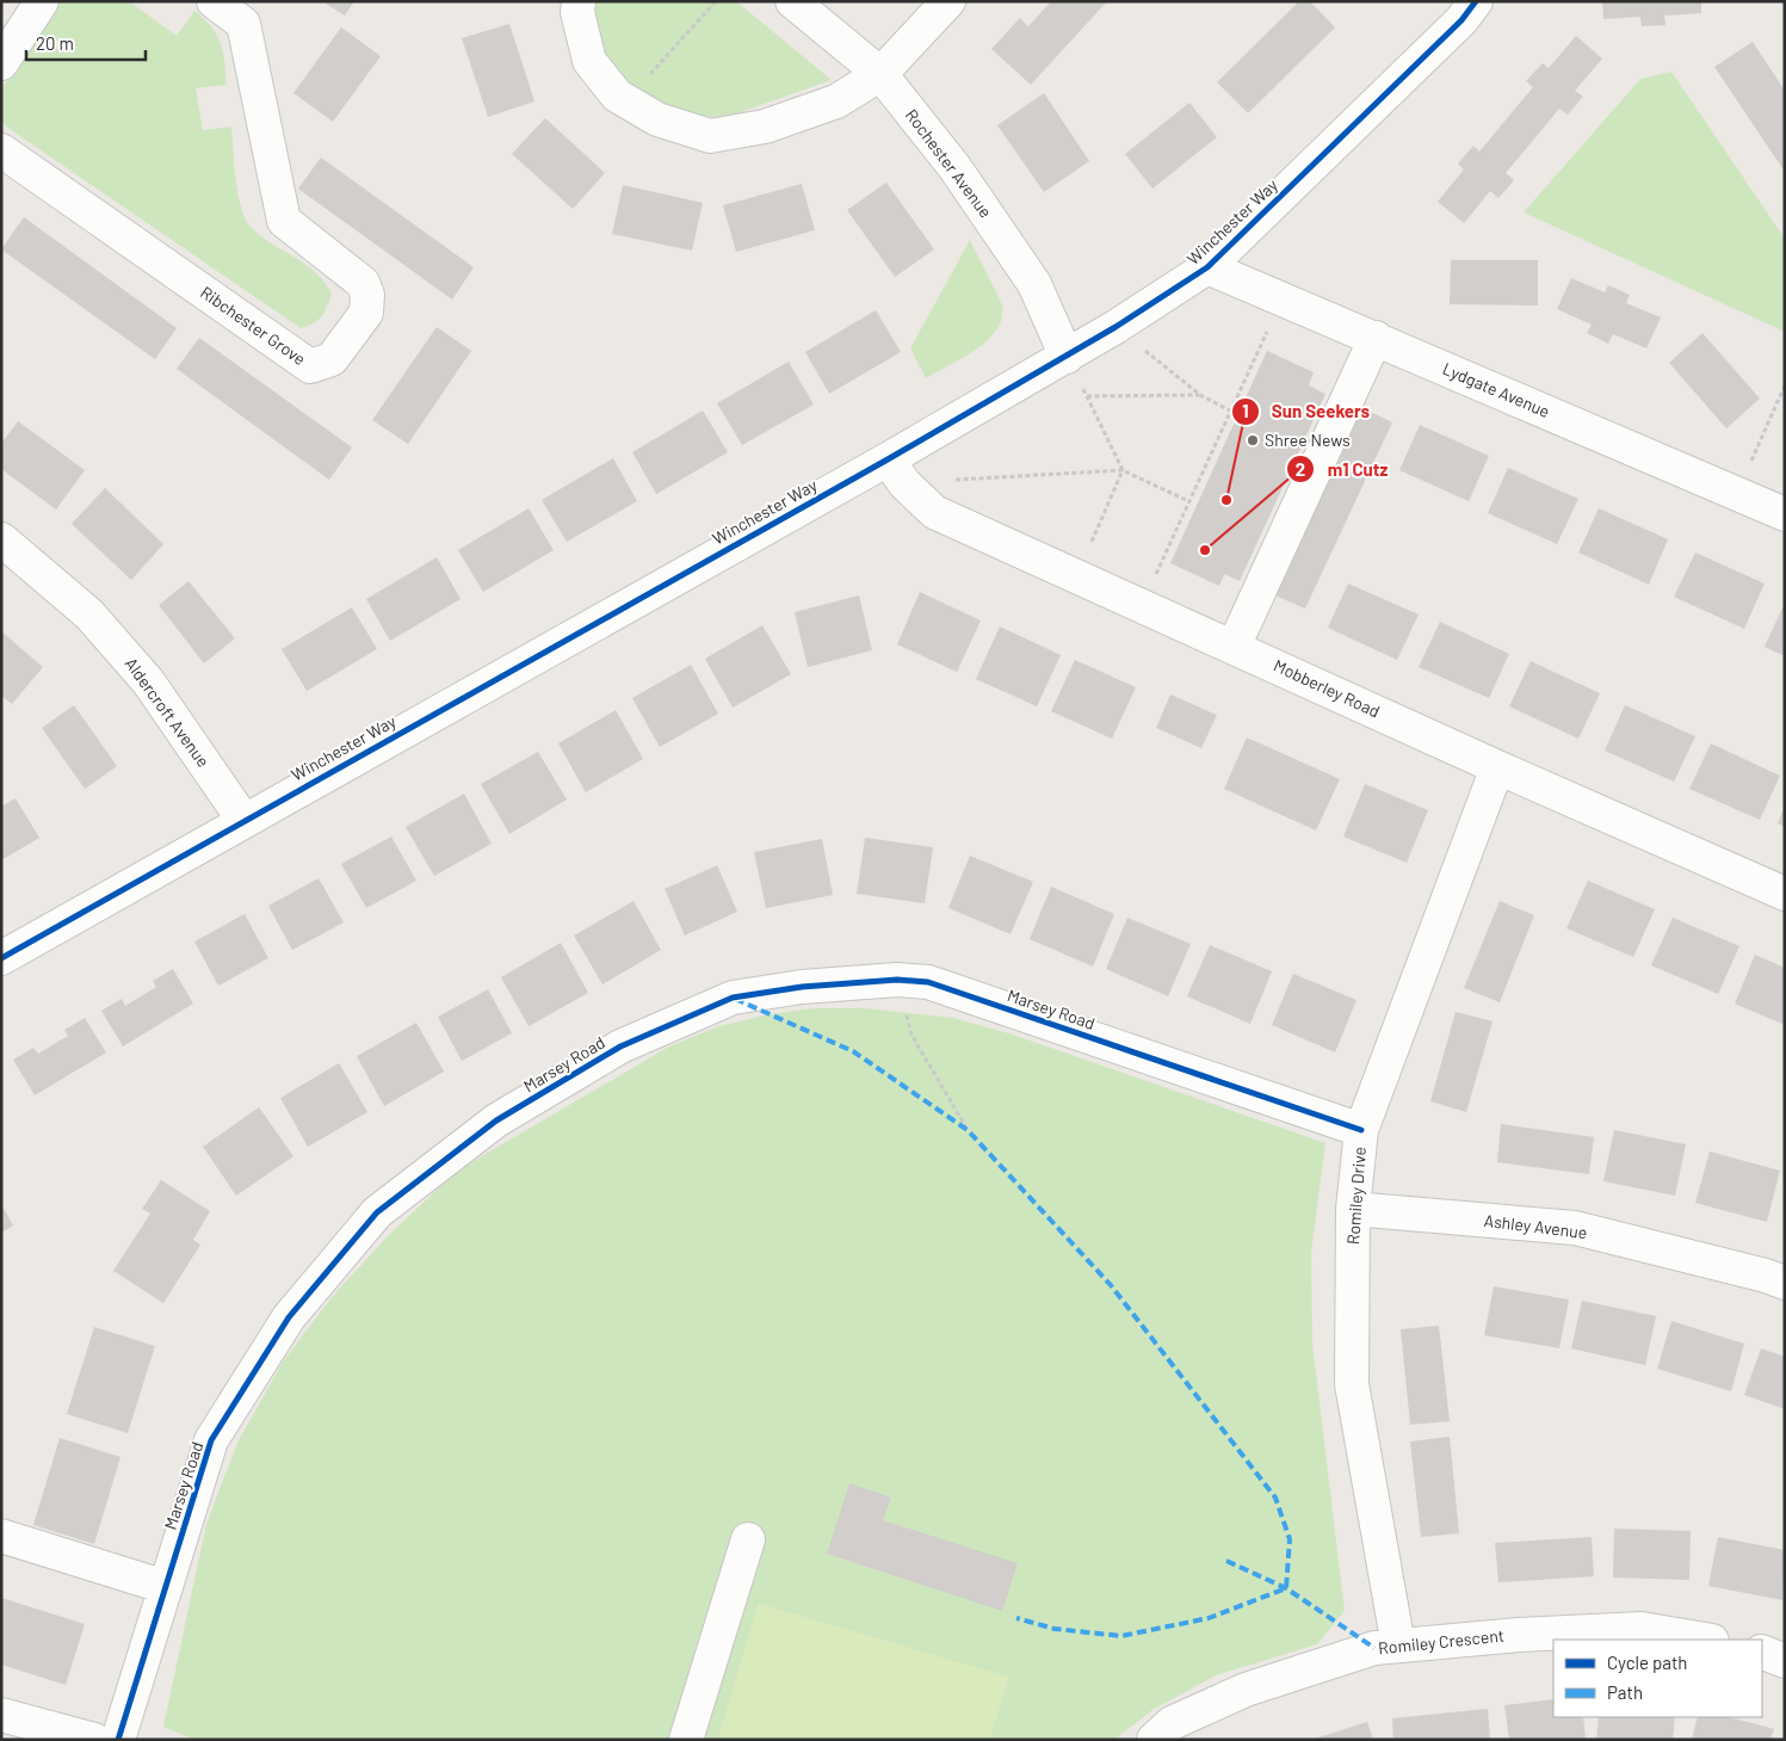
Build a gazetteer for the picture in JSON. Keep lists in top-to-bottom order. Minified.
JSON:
{"streets":{"street":["Rochester Avenue","Winchester Way","Ribchester Grove","Lydgate Avenue","Mobberley Road","Aldercroft Avenue","Marsey Road","Romiley Drive","Ashley Avenue","Romiley Crescent"]},"crossings":[["Rochester Avenue","Winchester Way"],["Winchester Way","Lydgate Avenue"],["Winchester Way","Mobberley Road"],["Winchester Way","Aldercroft Avenue"],["Mobberley Road","Romiley Drive"],["Marsey Road","Romiley Drive"],["Romiley Drive","Ashley Avenue"],["Romiley Drive","Romiley Crescent"]],"places":["Shree News","Sun Seekers","m1 Cutz"],"legend":["Cycle path","Path"],"scale_bar":"20 m"}
